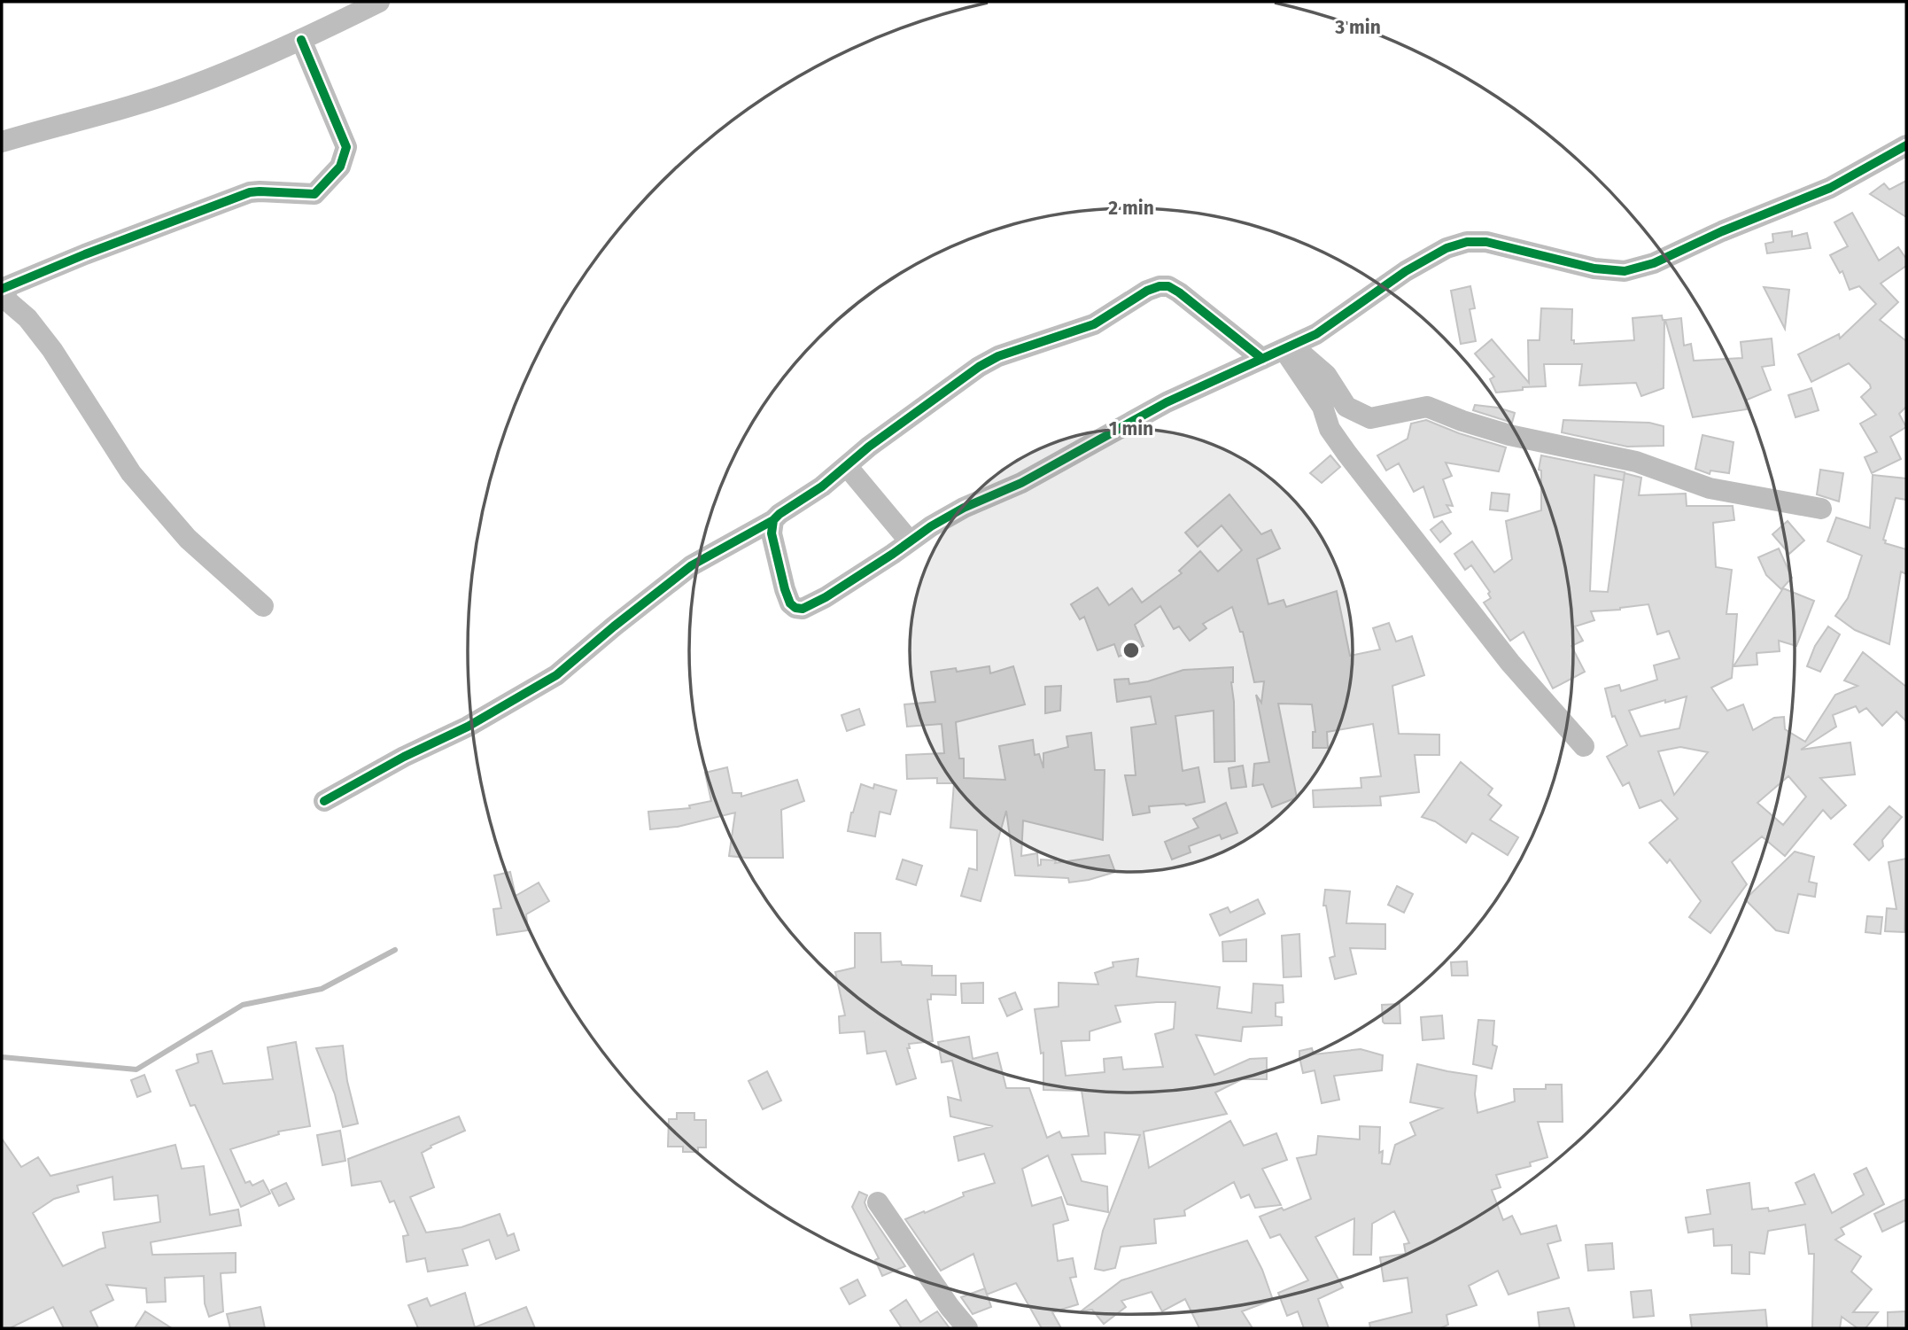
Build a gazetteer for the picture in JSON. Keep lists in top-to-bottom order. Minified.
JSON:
{"rings":["3 min","2 min","1 min"]}
